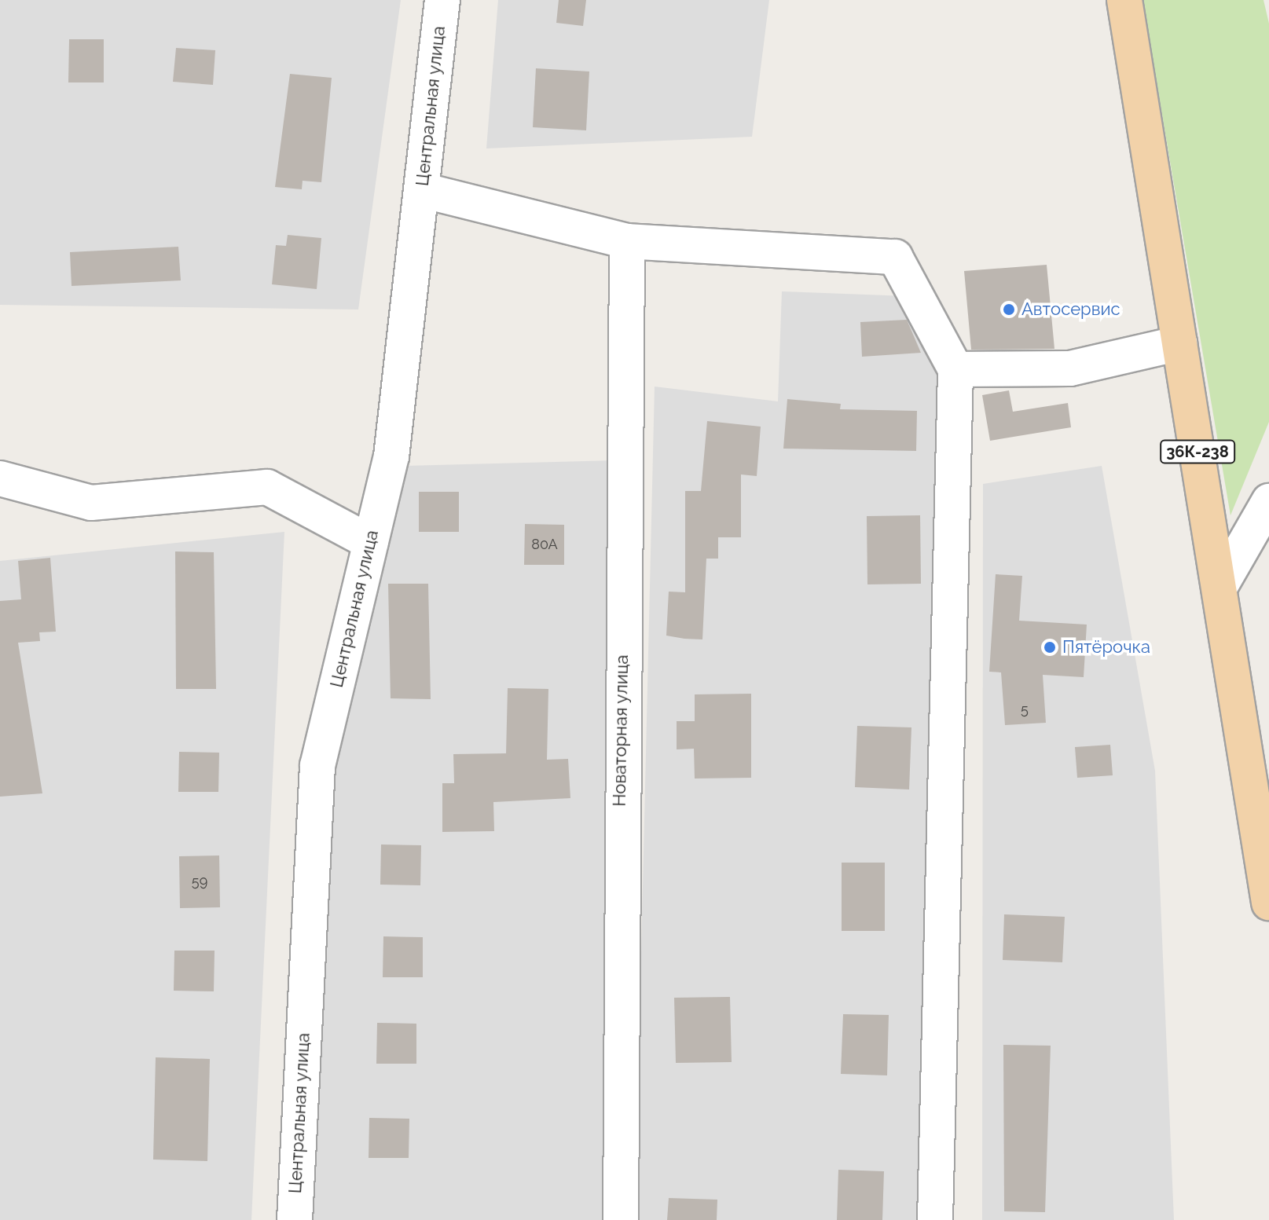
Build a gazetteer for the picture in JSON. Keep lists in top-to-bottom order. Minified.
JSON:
{"streets":{"main road":["36К-238"],"street":["Центральная улица","Новаторная улица"]},"places":["Автосервис","Пятёрочка"],"house_numbers":["80А","5","59"]}
